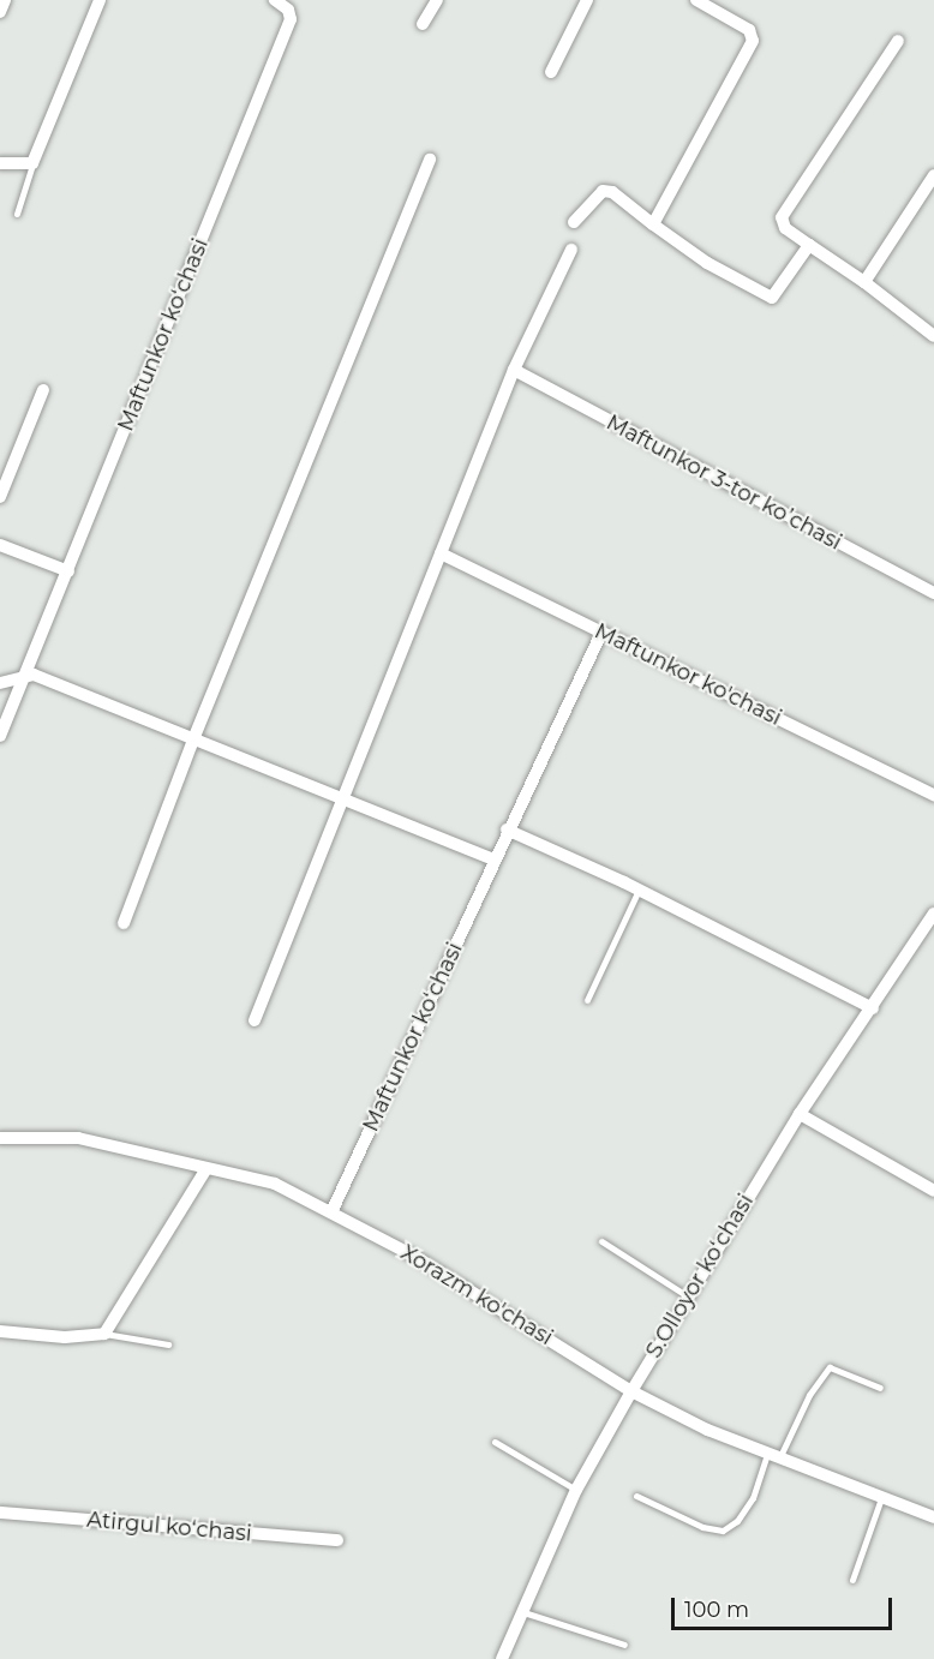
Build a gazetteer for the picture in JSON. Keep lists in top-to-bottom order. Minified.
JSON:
{"streets":{"street":["Maftunkor koʻchasi","Maftunkor 3-tor koʼchasi","Maftunkor ko'chasi","S.Olloyor koʻchasi","Xorazm ko'chasi","Atirgul koʻchasi"]},"crossings":[["Maftunkor koʻchasi","Maftunkor ko'chasi"],["Maftunkor koʻchasi","Xorazm ko'chasi"],["S.Olloyor koʻchasi","Xorazm ko'chasi"]],"scale_bar":"100 m"}
